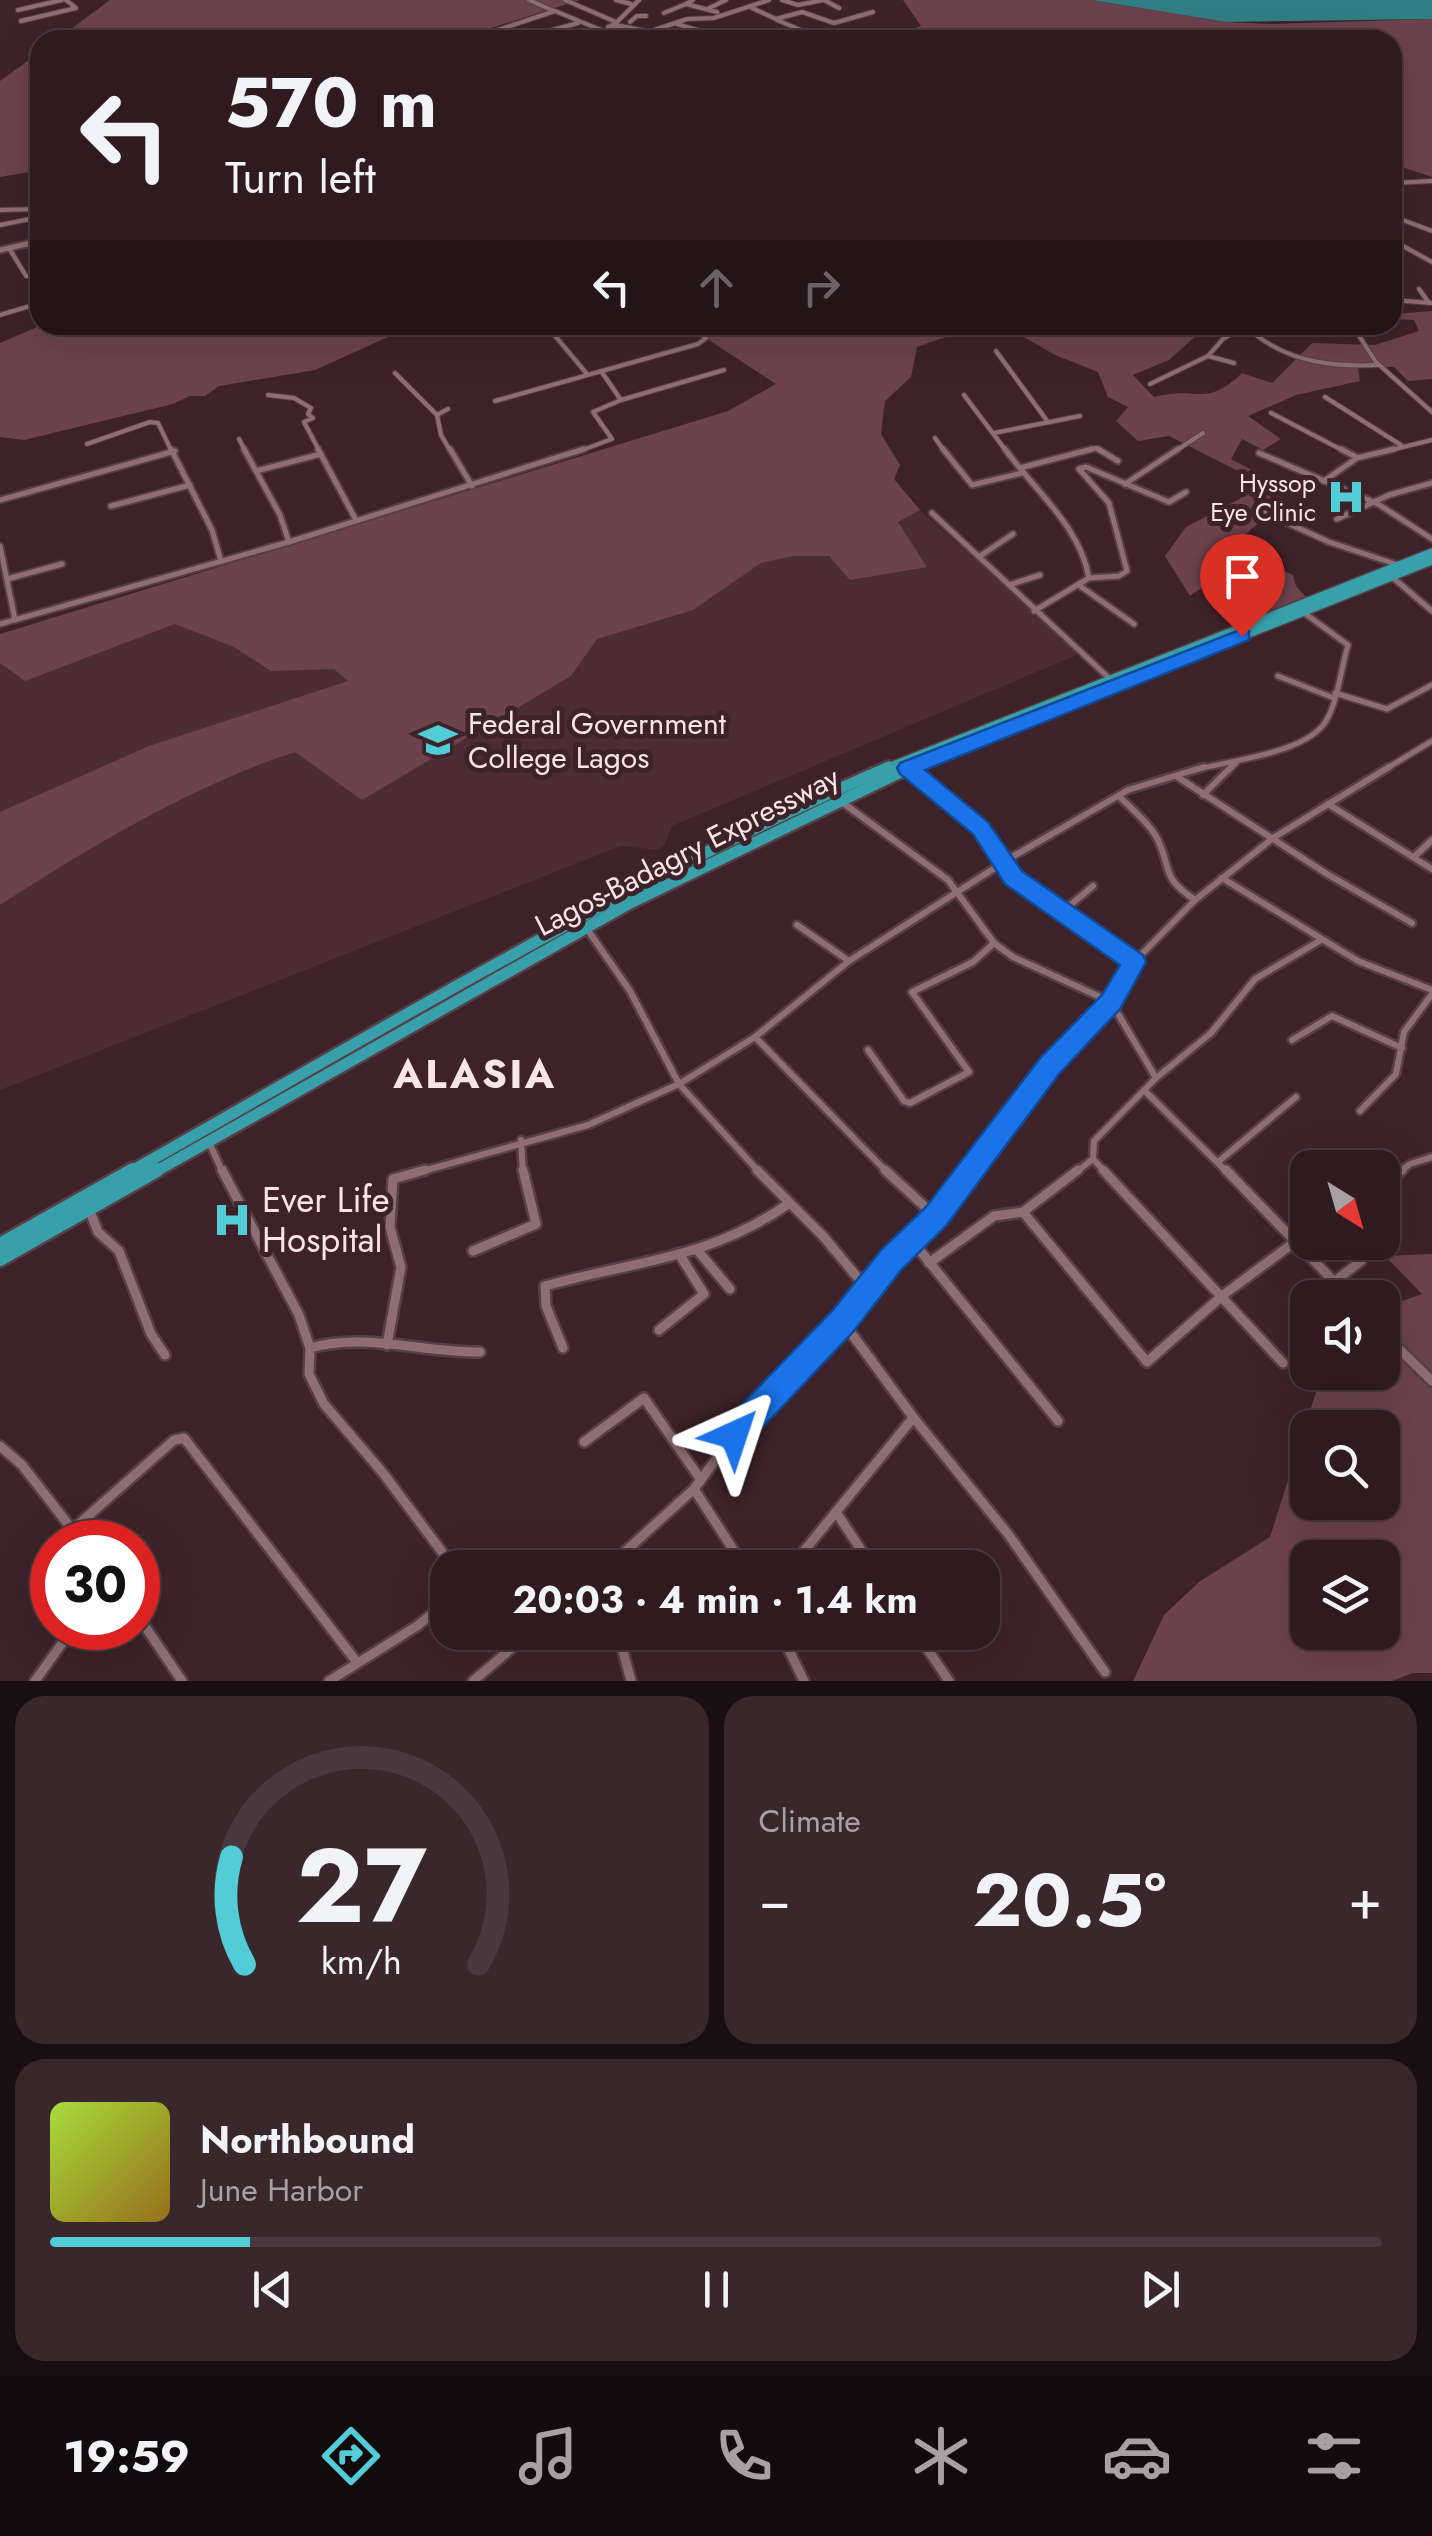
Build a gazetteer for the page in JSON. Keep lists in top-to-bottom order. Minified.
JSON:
{"streets":{"highway":["Lagos-Badagry Expressway"]},"districts":["ALASIA"],"places":{"hospital":["Hyssop Eye Clinic","Ever Life Hospital"],"school or university":["Federal Government College Lagos"]},"north":"bottom right","page":{"turn":["570 m","Turn left"],"limit":"30","trip":"20:03 · 4 min · 1.4 km","tile":"Climate","heat":["−","20.5°","+"],"song":["Northbound","June Harbor"],"tabs":"19:59","gauge":["27","km/h"]}}
